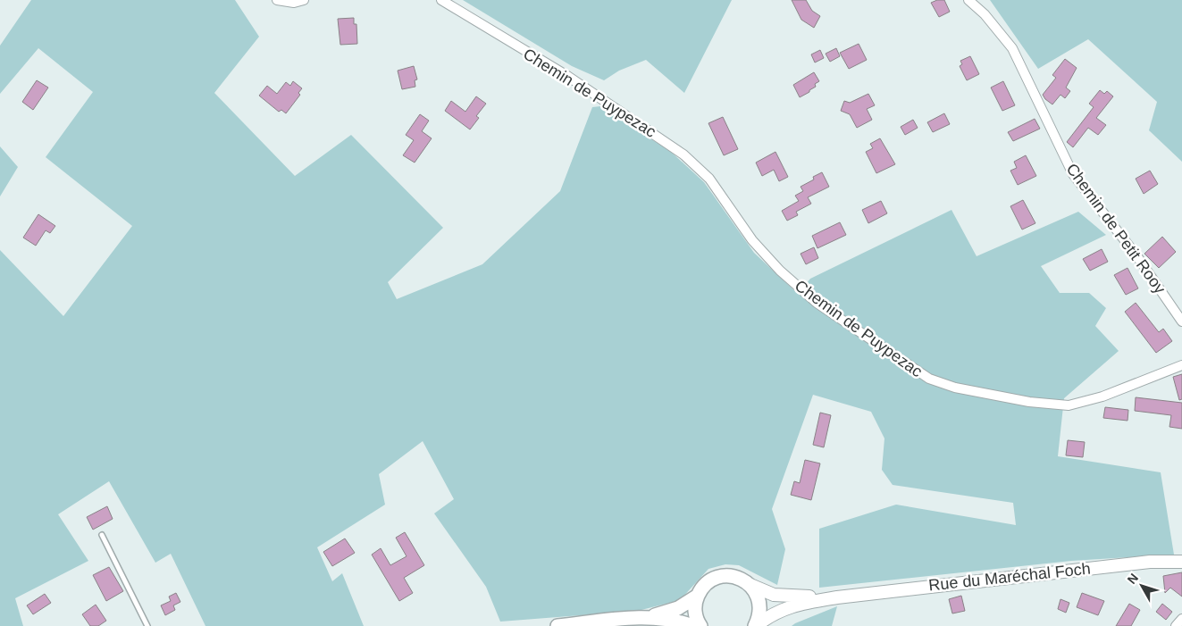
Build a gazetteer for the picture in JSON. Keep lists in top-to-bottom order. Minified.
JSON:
{"streets":{"main road":["Rue du Maréchal Foch"],"street":["Chemin de Puypezac","Chemin de Petit Rooy"]},"north":"top left"}
